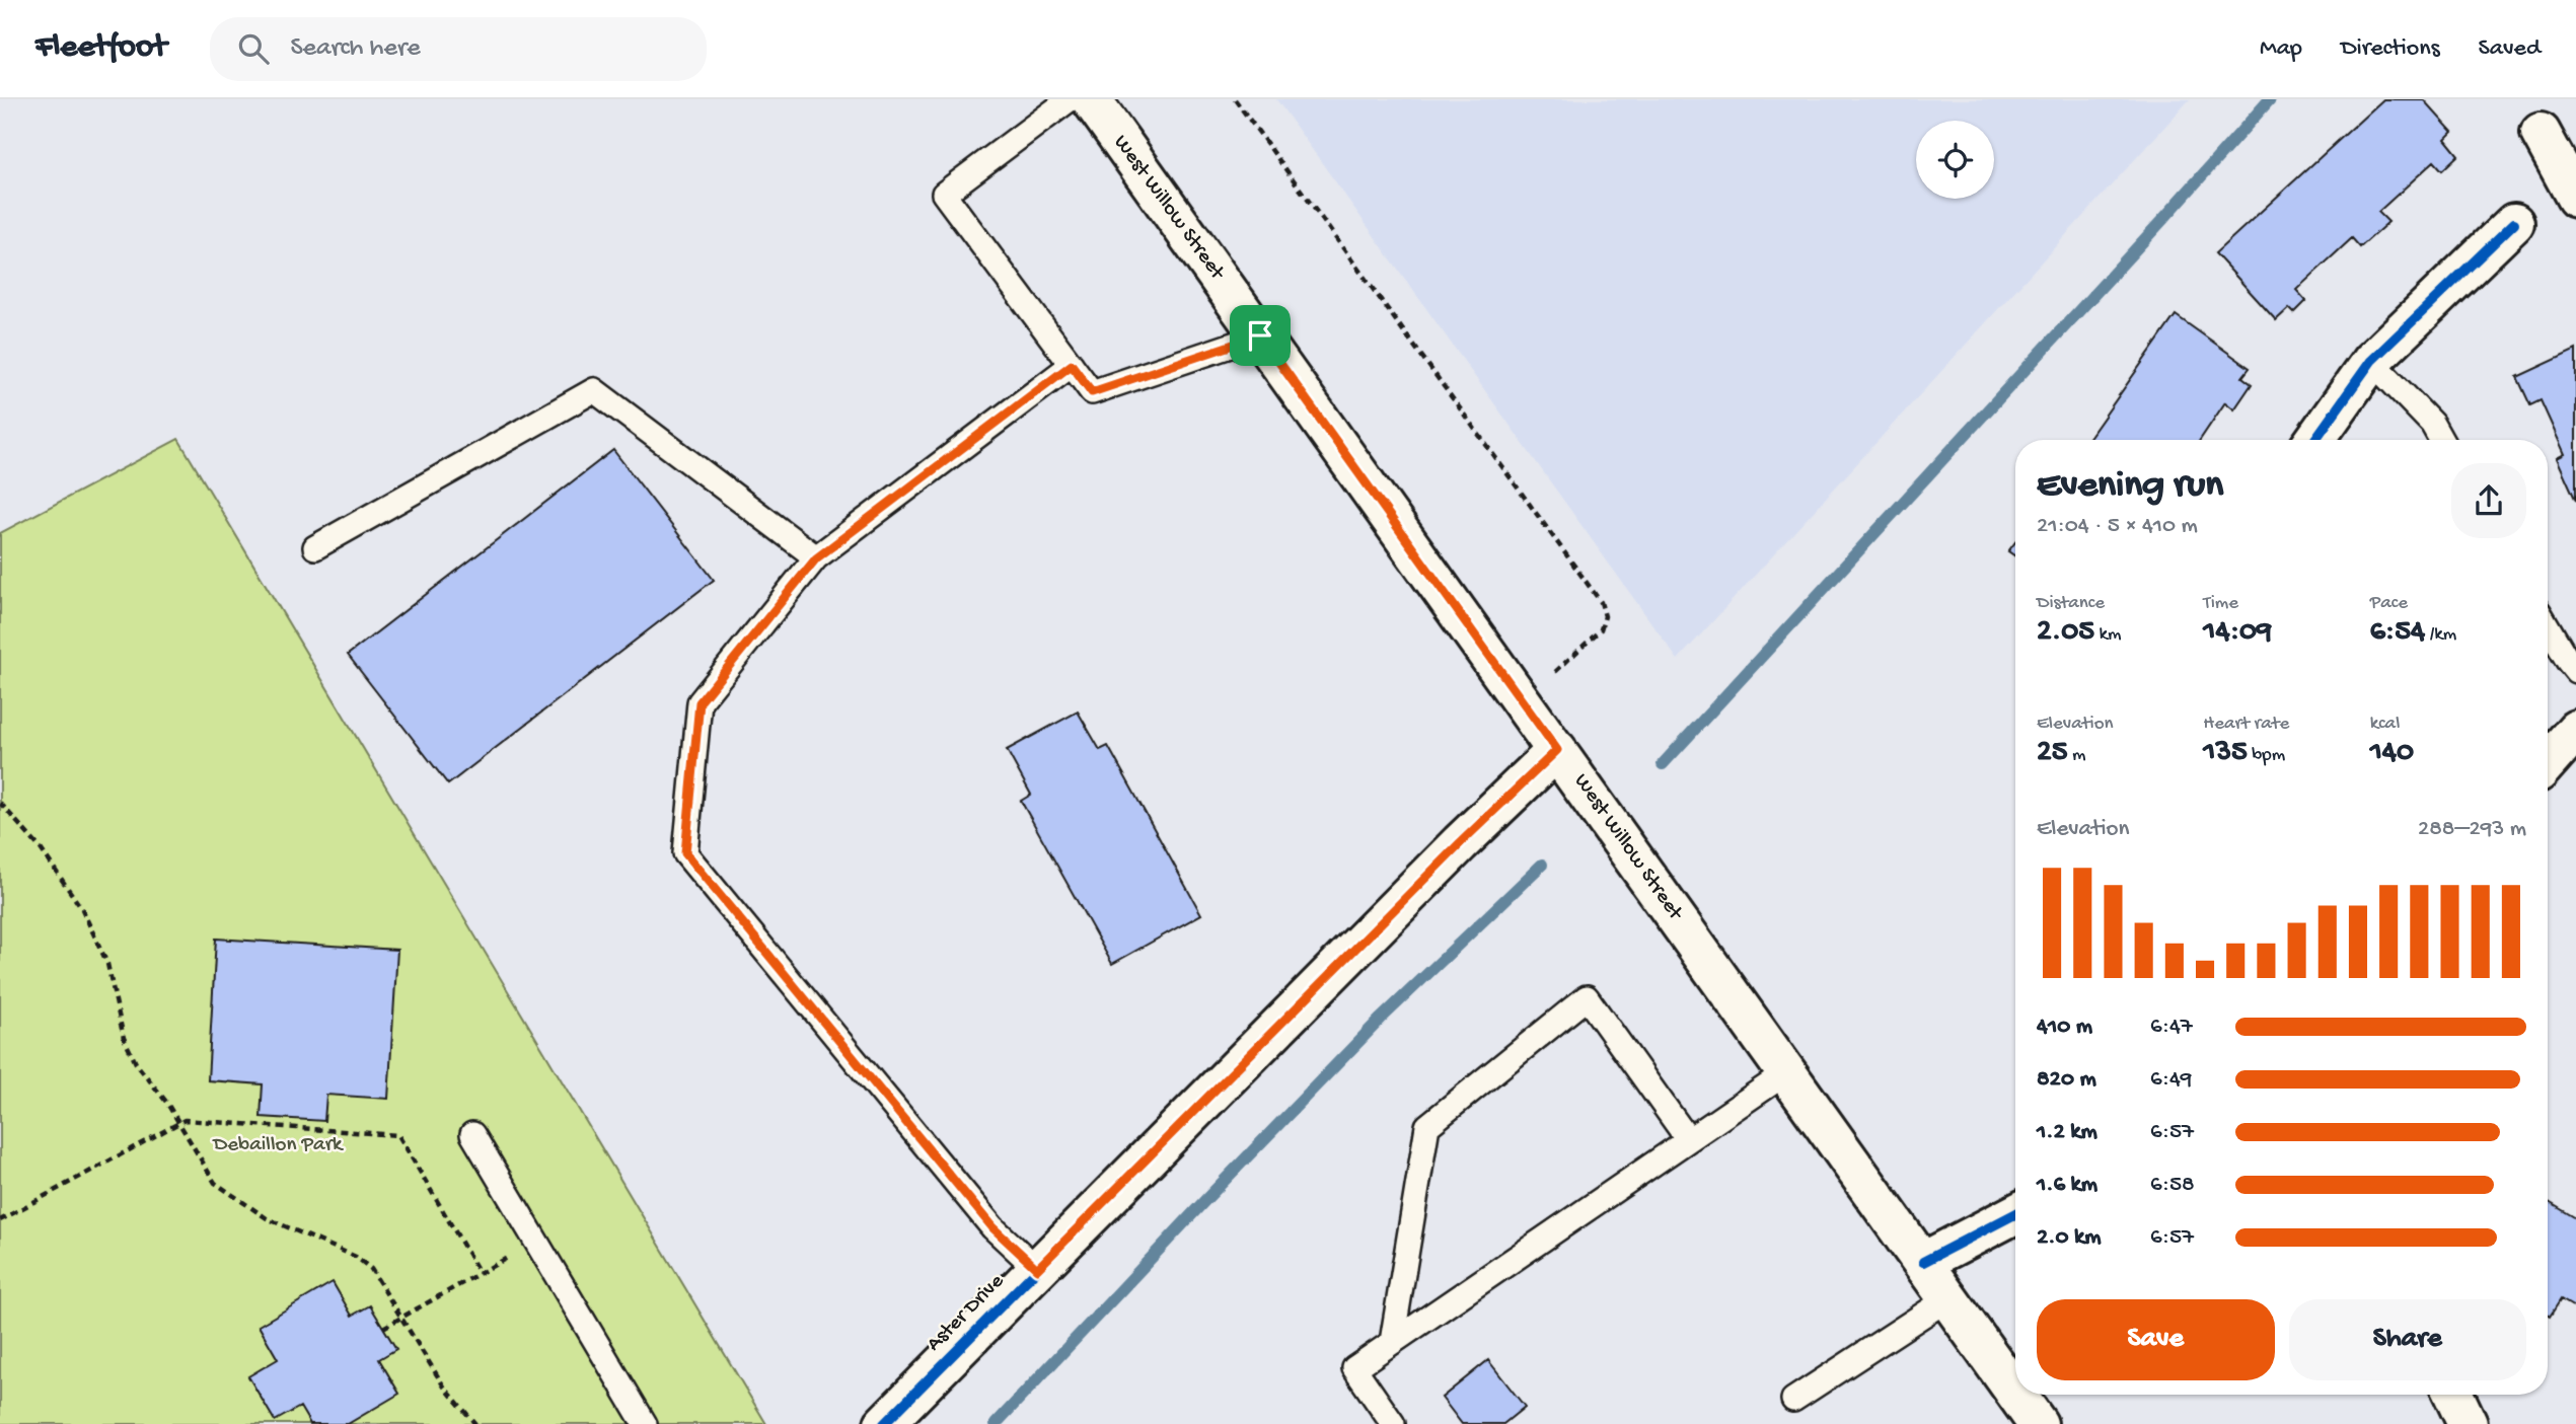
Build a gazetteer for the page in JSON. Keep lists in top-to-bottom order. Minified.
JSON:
{"streets":{"main road":["West Willow Street","Aster Drive"]},"crossings":[["West Willow Street","Aster Drive"]],"parks":["Debaillon Park"],"page":{"header":"Fleetfoot","search":"Search here","nav":["Map","Directions","Saved"],"heading":["Evening run","21:04 · 5 × 410 m"],"stats":[["Distance","2.05 km"],["Time","14:09"],["Pace","6:54 /km"],["Elevation","25 m"],["Heart rate","135 bpm"],["kcal","140"]],"chart":["Elevation","288–293 m"],"list":[{"name":"410 m","note":"6:47"},{"name":"820 m","note":"6:49"},{"name":"1.2 km","note":"6:57"},{"name":"1.6 km","note":"6:58"},{"name":"2.0 km","note":"6:57"}],"buttons":["Save","Share"]}}
